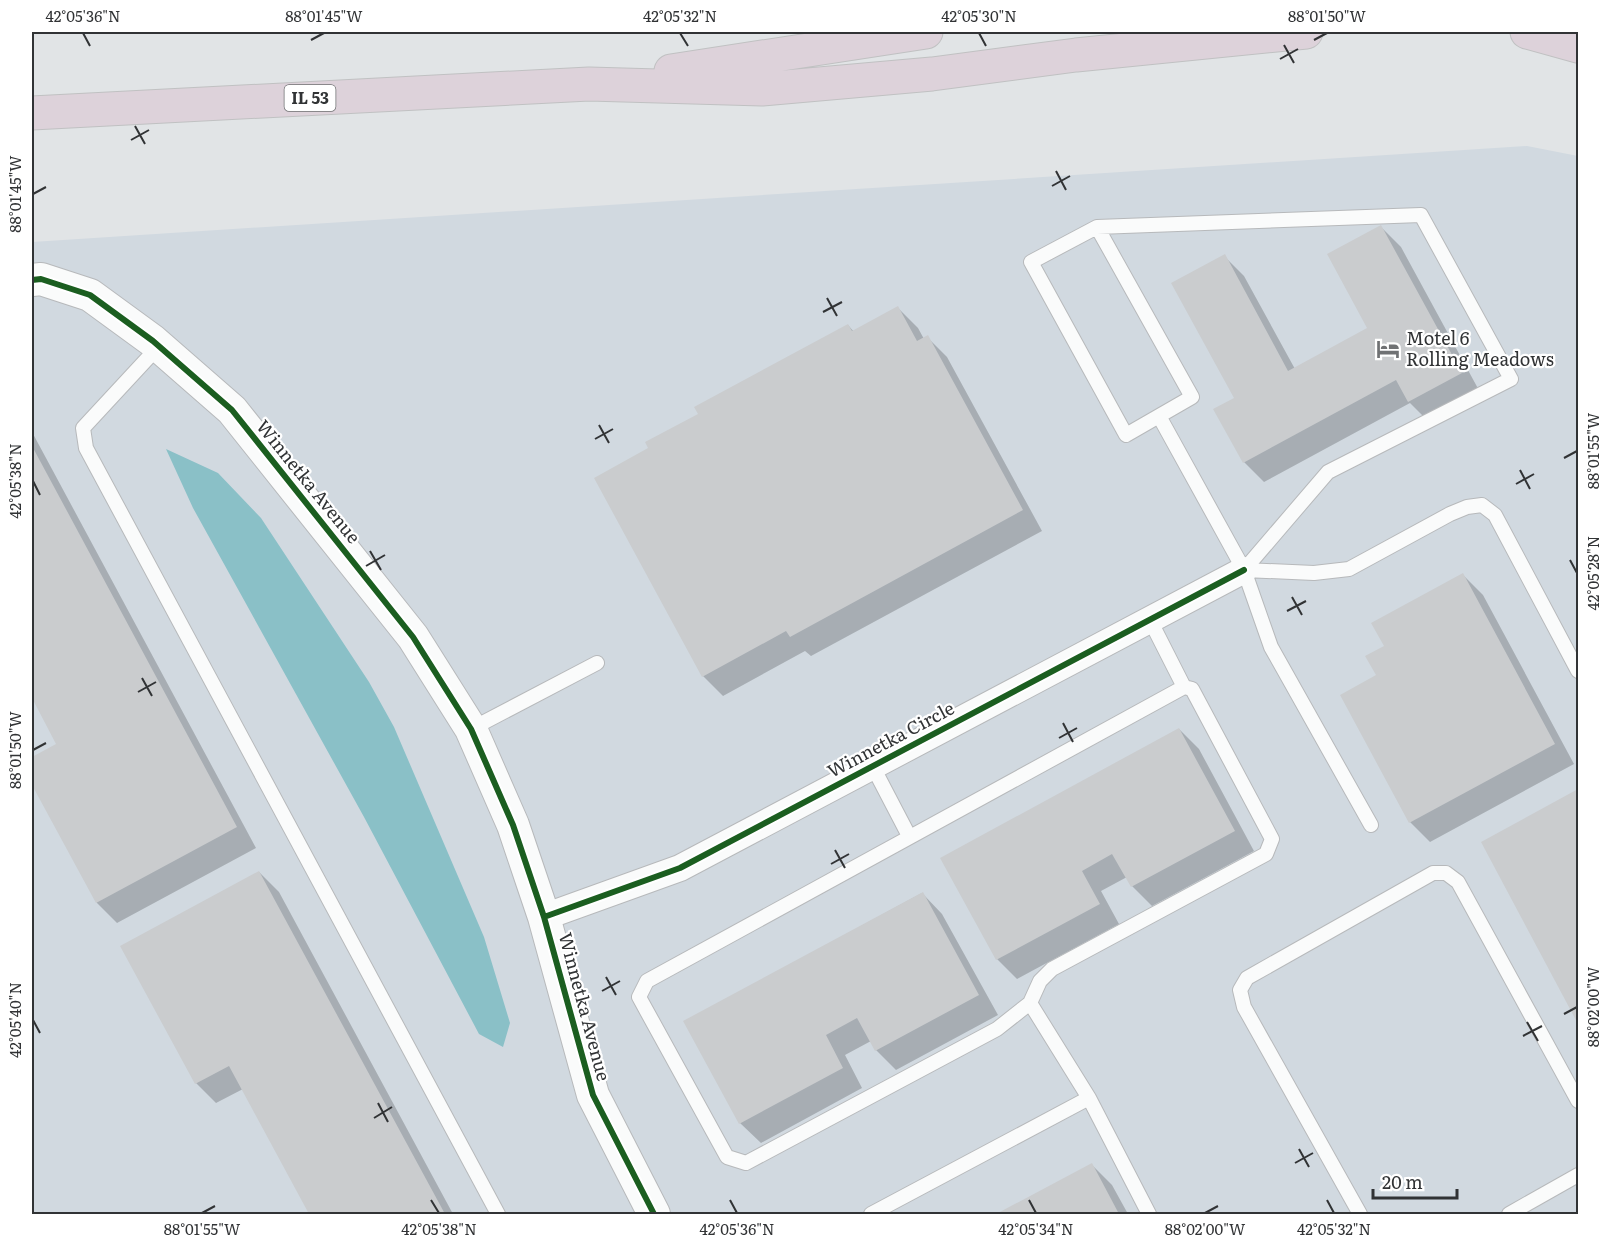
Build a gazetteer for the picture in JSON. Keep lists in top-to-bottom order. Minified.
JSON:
{"streets":{"highway":["IL 53"],"street":["Winnetka Avenue","Winnetka Circle"]},"crossings":[["Winnetka Avenue","Winnetka Circle"]],"places":{"hotel":["Motel 6 Rolling Meadows"]},"scale_bar":"20 m","coordinates":["42°05'36\"N","88°01'45\"W","42°05'32\"N","42°05'30\"N","88°01'50\"W","88°01'55\"W","42°05'38\"N","42°05'28\"N","88°02'00\"W","42°05'40\"N","42°05'34\"N"]}
